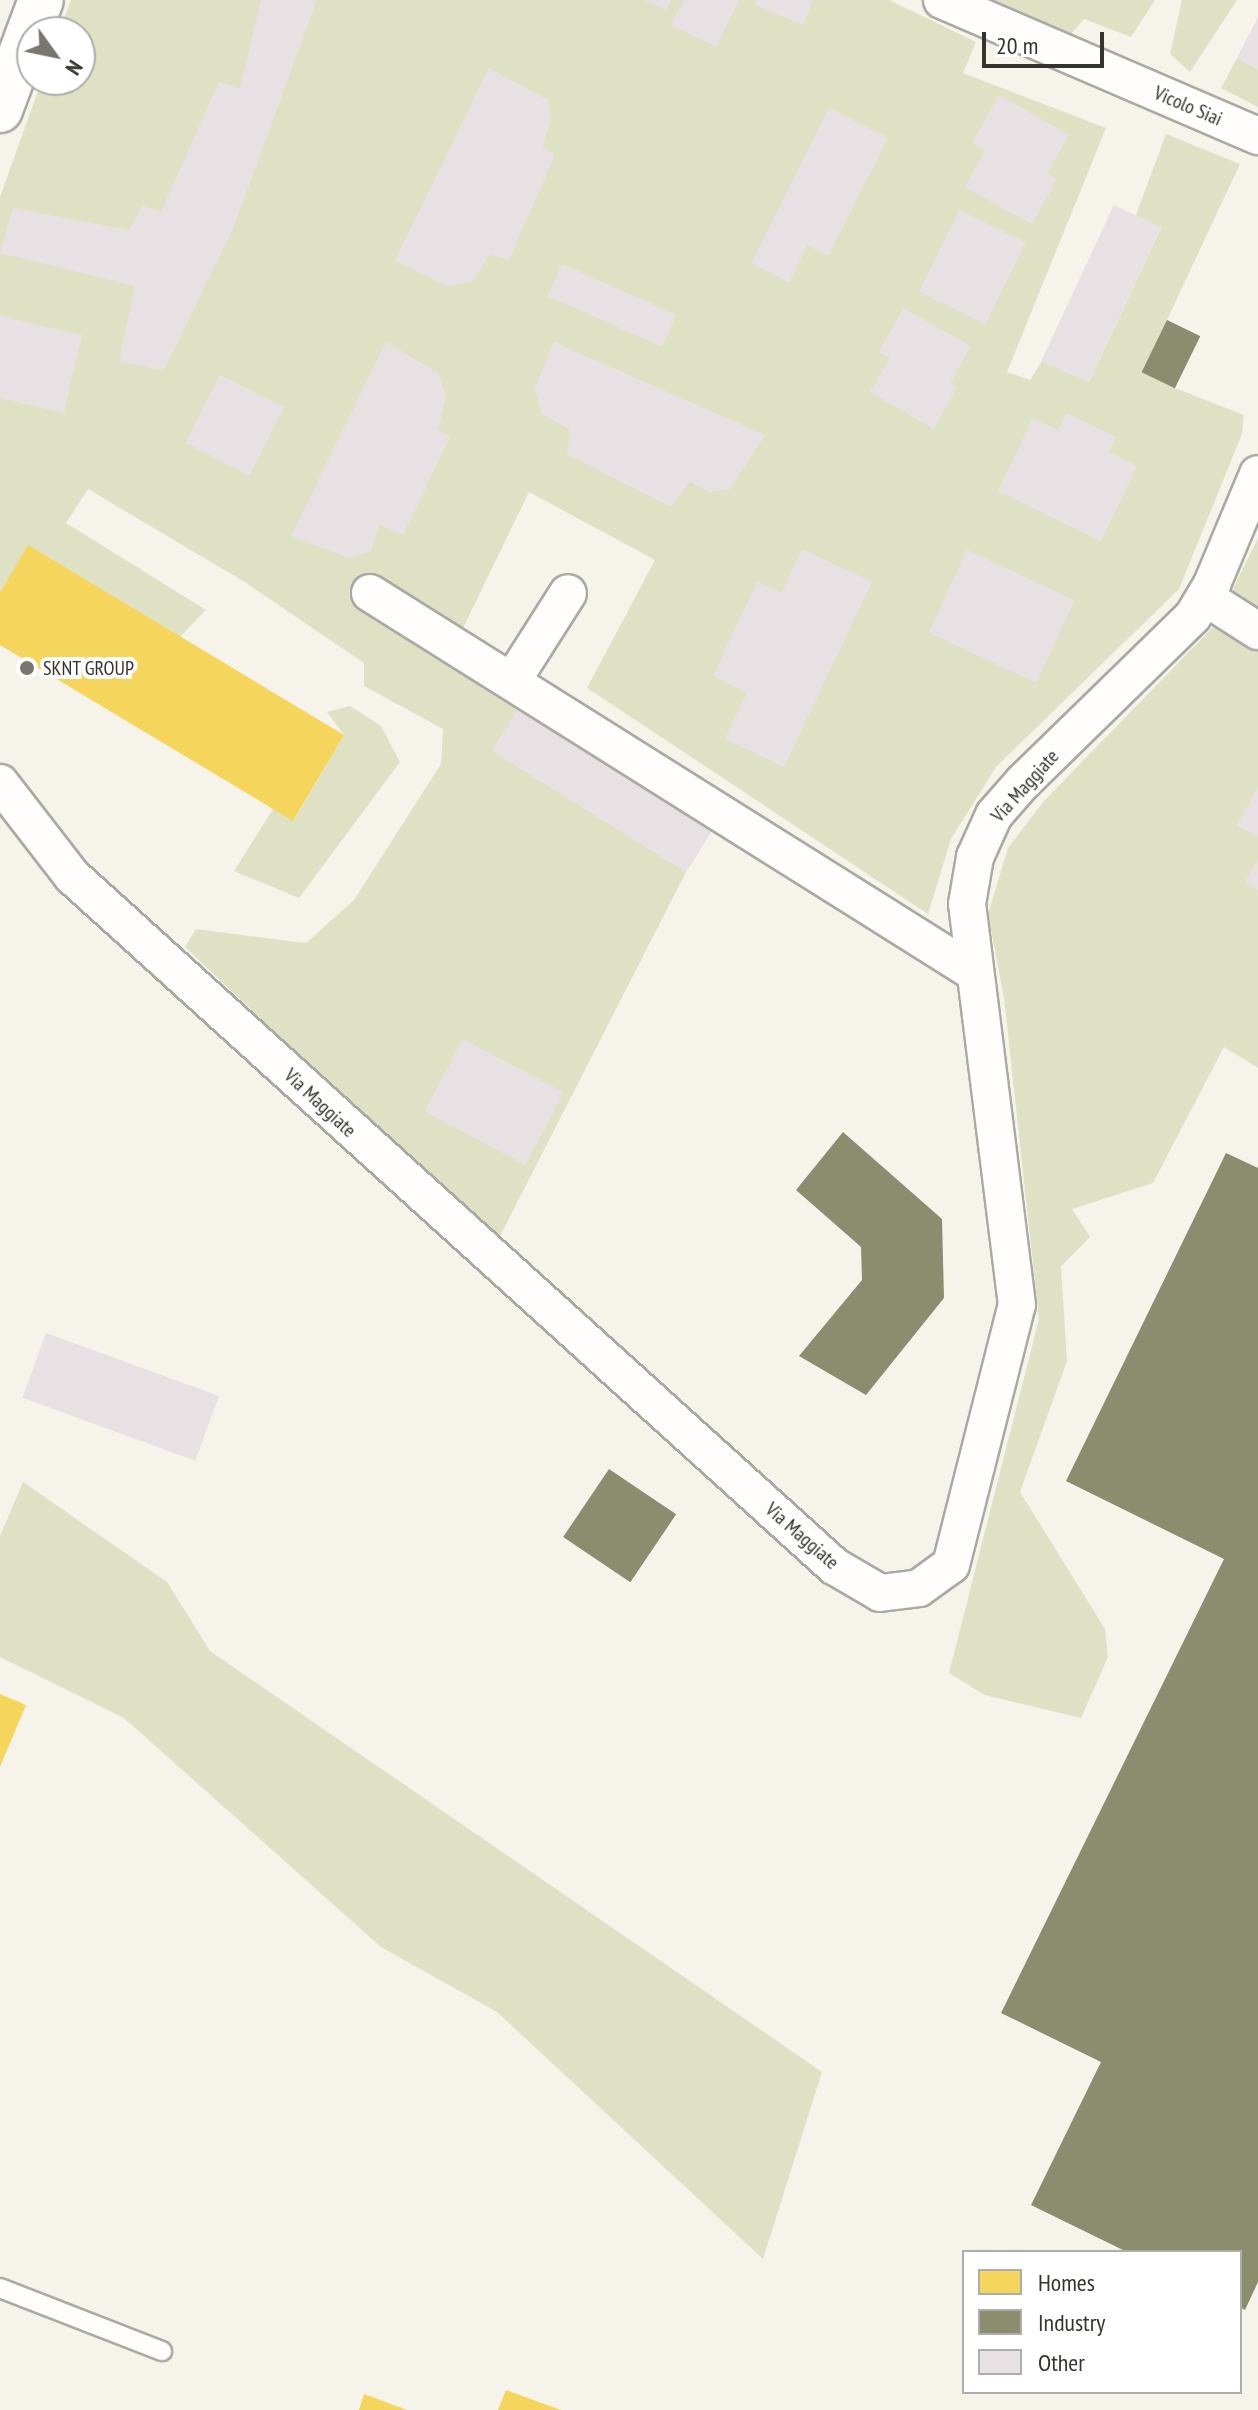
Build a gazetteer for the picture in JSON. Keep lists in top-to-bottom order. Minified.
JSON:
{"streets":{"street":["Vicolo Siai","Via Maggiate"]},"places":["SKNT GROUP"],"legend":["Homes","Industry","Other"],"scale_bar":"20 m","north":"bottom right"}
